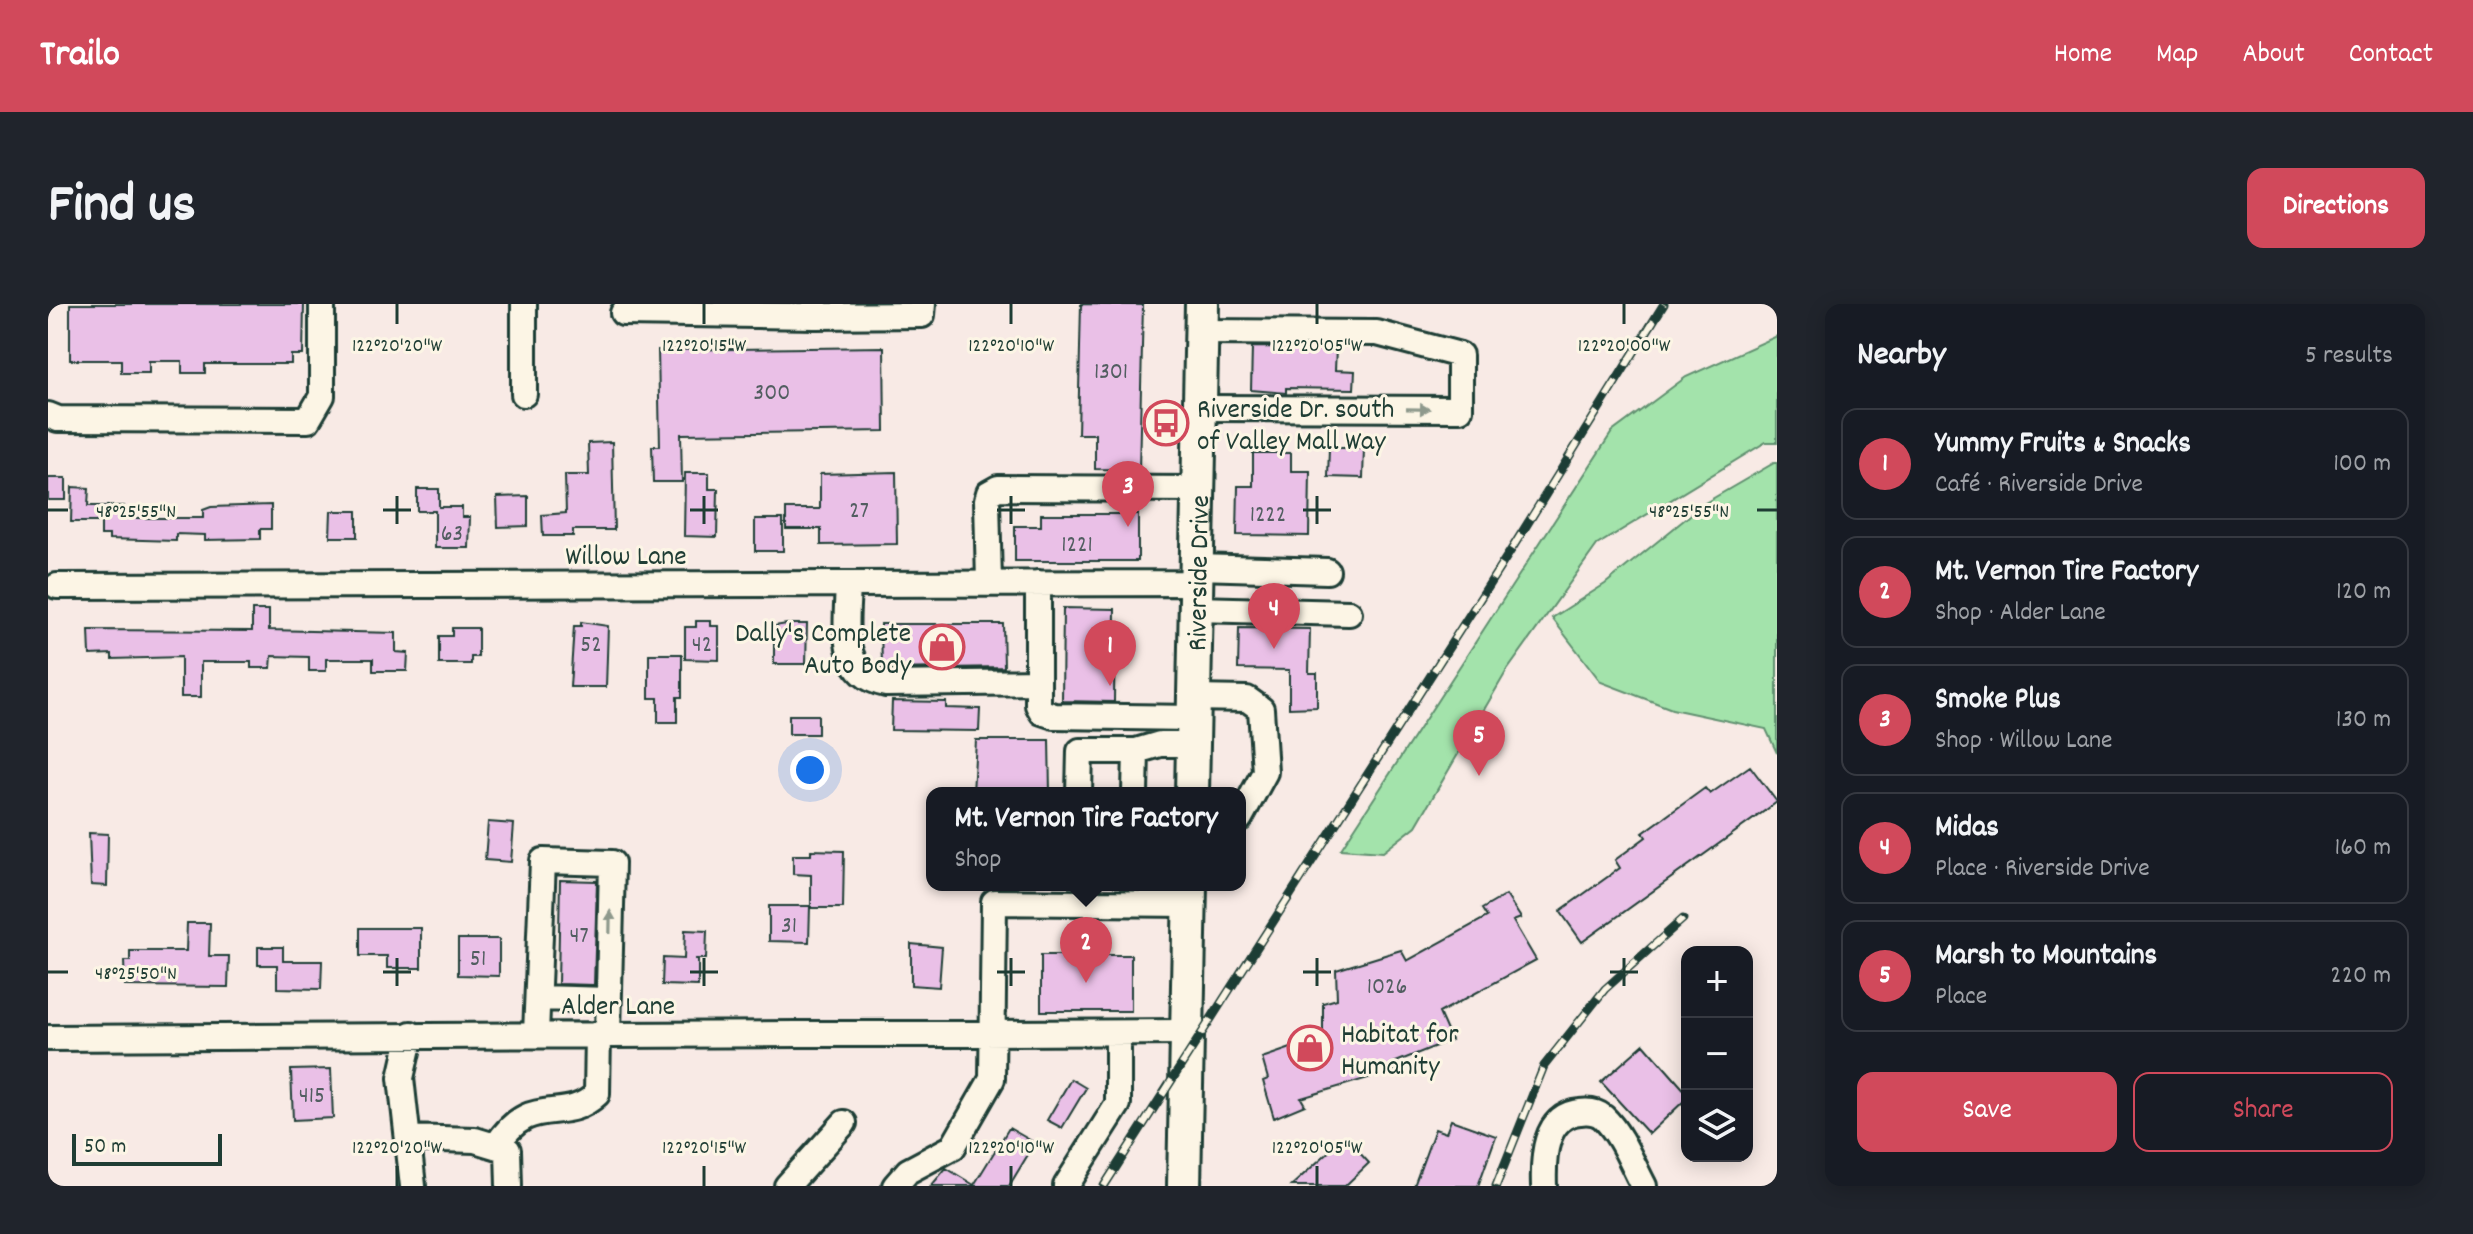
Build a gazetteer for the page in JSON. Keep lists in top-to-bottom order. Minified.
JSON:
{"streets":{"main road":["Riverside Drive"],"street":["Willow Lane","Alder Lane"]},"crossings":[["Willow Lane","Riverside Drive"]],"places":{"bus stop":["Riverside Dr. south of Valley Mall Way"],"shop":["Dally's Complete Auto Body","Habitat for Humanity"]},"house_numbers":["1301","300","27","1222","63","1221","52","42","31","47","51","1026","415"],"scale_bar":"50 m","page":{"header":"Trailo","nav":["Home","Map","About","Contact"],"title":"Find us","buttons":["Directions",["Save","Share"]],"heading":["Nearby","5 results"],"list":[{"mark":"1","name":"Yummy Fruits & Snacks","note":"Café · Riverside Drive","value":"100 m"},{"mark":"2","name":"Mt. Vernon Tire Factory","note":"Shop · Alder Lane","value":"120 m"},{"mark":"3","name":"Smoke Plus","note":"Shop · Willow Lane","value":"130 m"},{"mark":"4","name":"Midas","note":"Place · Riverside Drive","value":"160 m"},{"mark":"5","name":"Marsh to Mountains","note":"Place","value":"220 m"}],"pins":["3","4","1","5","2"],"popup":["Mt. Vernon Tire Factory","Shop"],"map_buttons":["+","−"],"scale":"50 m"},"coordinates":["122°20'20\"W","122°20'15\"W","122°20'10\"W","122°20'05\"W","122°20'00\"W","48°25'55\"N","48°25'50\"N"]}
